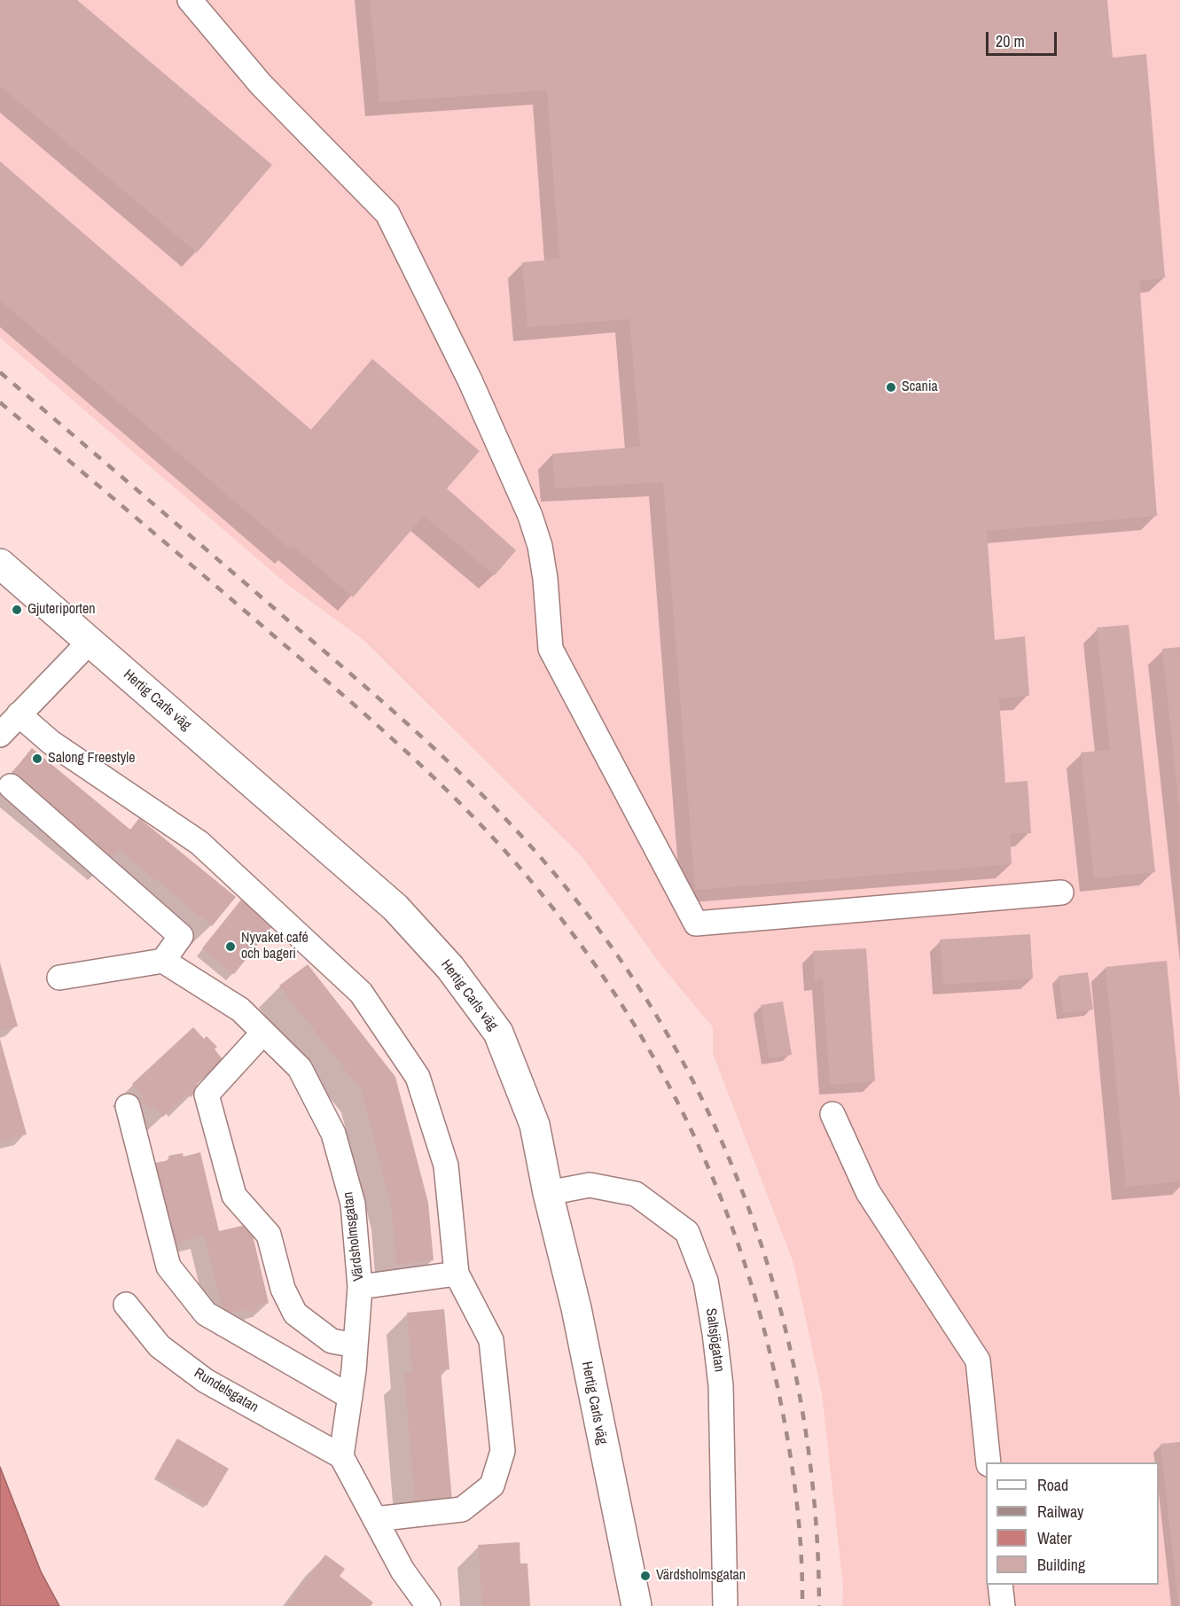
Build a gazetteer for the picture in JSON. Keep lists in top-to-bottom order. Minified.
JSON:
{"streets":{"main road":["Hertig Carls väg"],"street":["Värdsholmsgatan","Saltsjögatan","Rundelsgatan"]},"crossings":[["Hertig Carls väg","Saltsjögatan"],["Värdsholmsgatan","Rundelsgatan"]],"places":["Scania","Gjuteriporten","Salong Freestyle","Nyvaket café och bageri","Värdsholmsgatan"],"legend":["Road","Railway","Water","Building"],"scale_bar":"20 m"}
